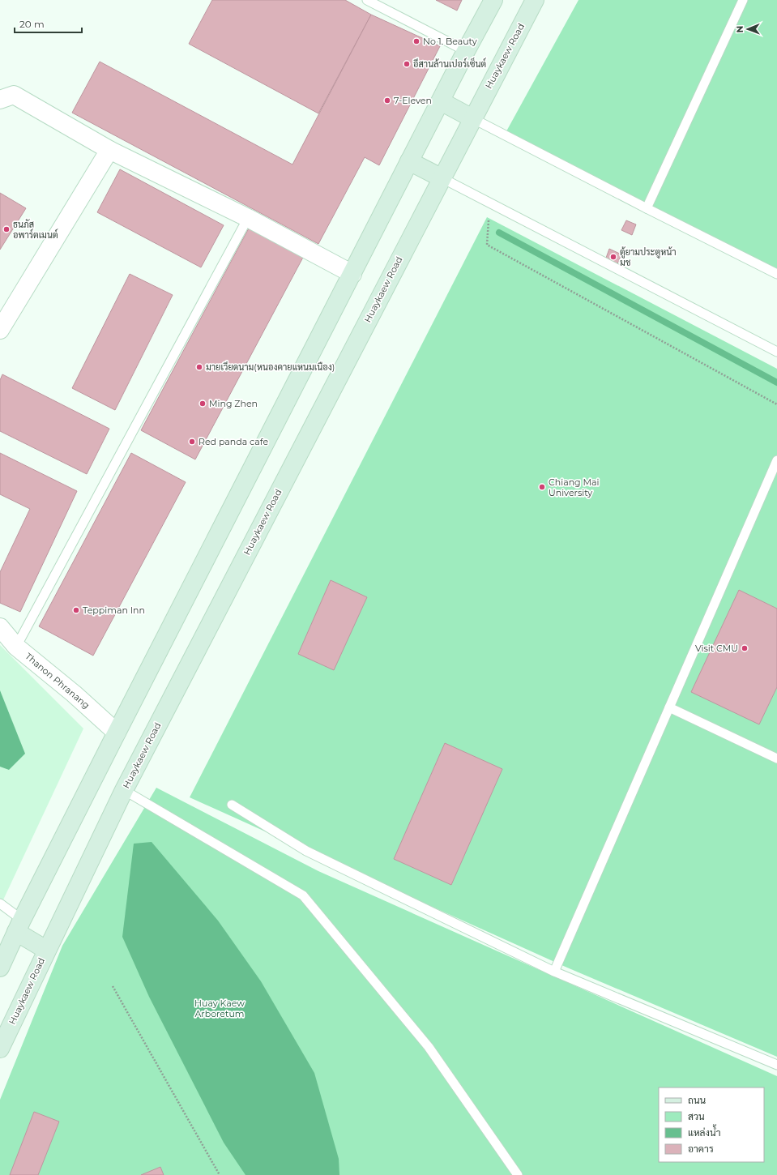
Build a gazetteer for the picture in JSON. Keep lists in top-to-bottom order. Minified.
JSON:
{"streets":{"main road":["Huaykaew Road"],"street":["Thanon Phranang"]},"parks":["Huay Kaew Arboretum"],"places":["No 1. Beauty","อีสานล้านเปอร์เซ็นต์","7-Eleven","ธนภัส อพาร์ตเมนต์","ตู้ยามประตูหน้า มช","มายเวียดนาม(หนองคายแหนมเนือง)","Ming Zhen","Red panda cafe","Chiang Mai University","Teppiman Inn","Visit CMU"],"legend":["ถนน","สวน","แหล่งน้ำ","อาคาร"],"scale_bar":"20 m","north":"left"}
